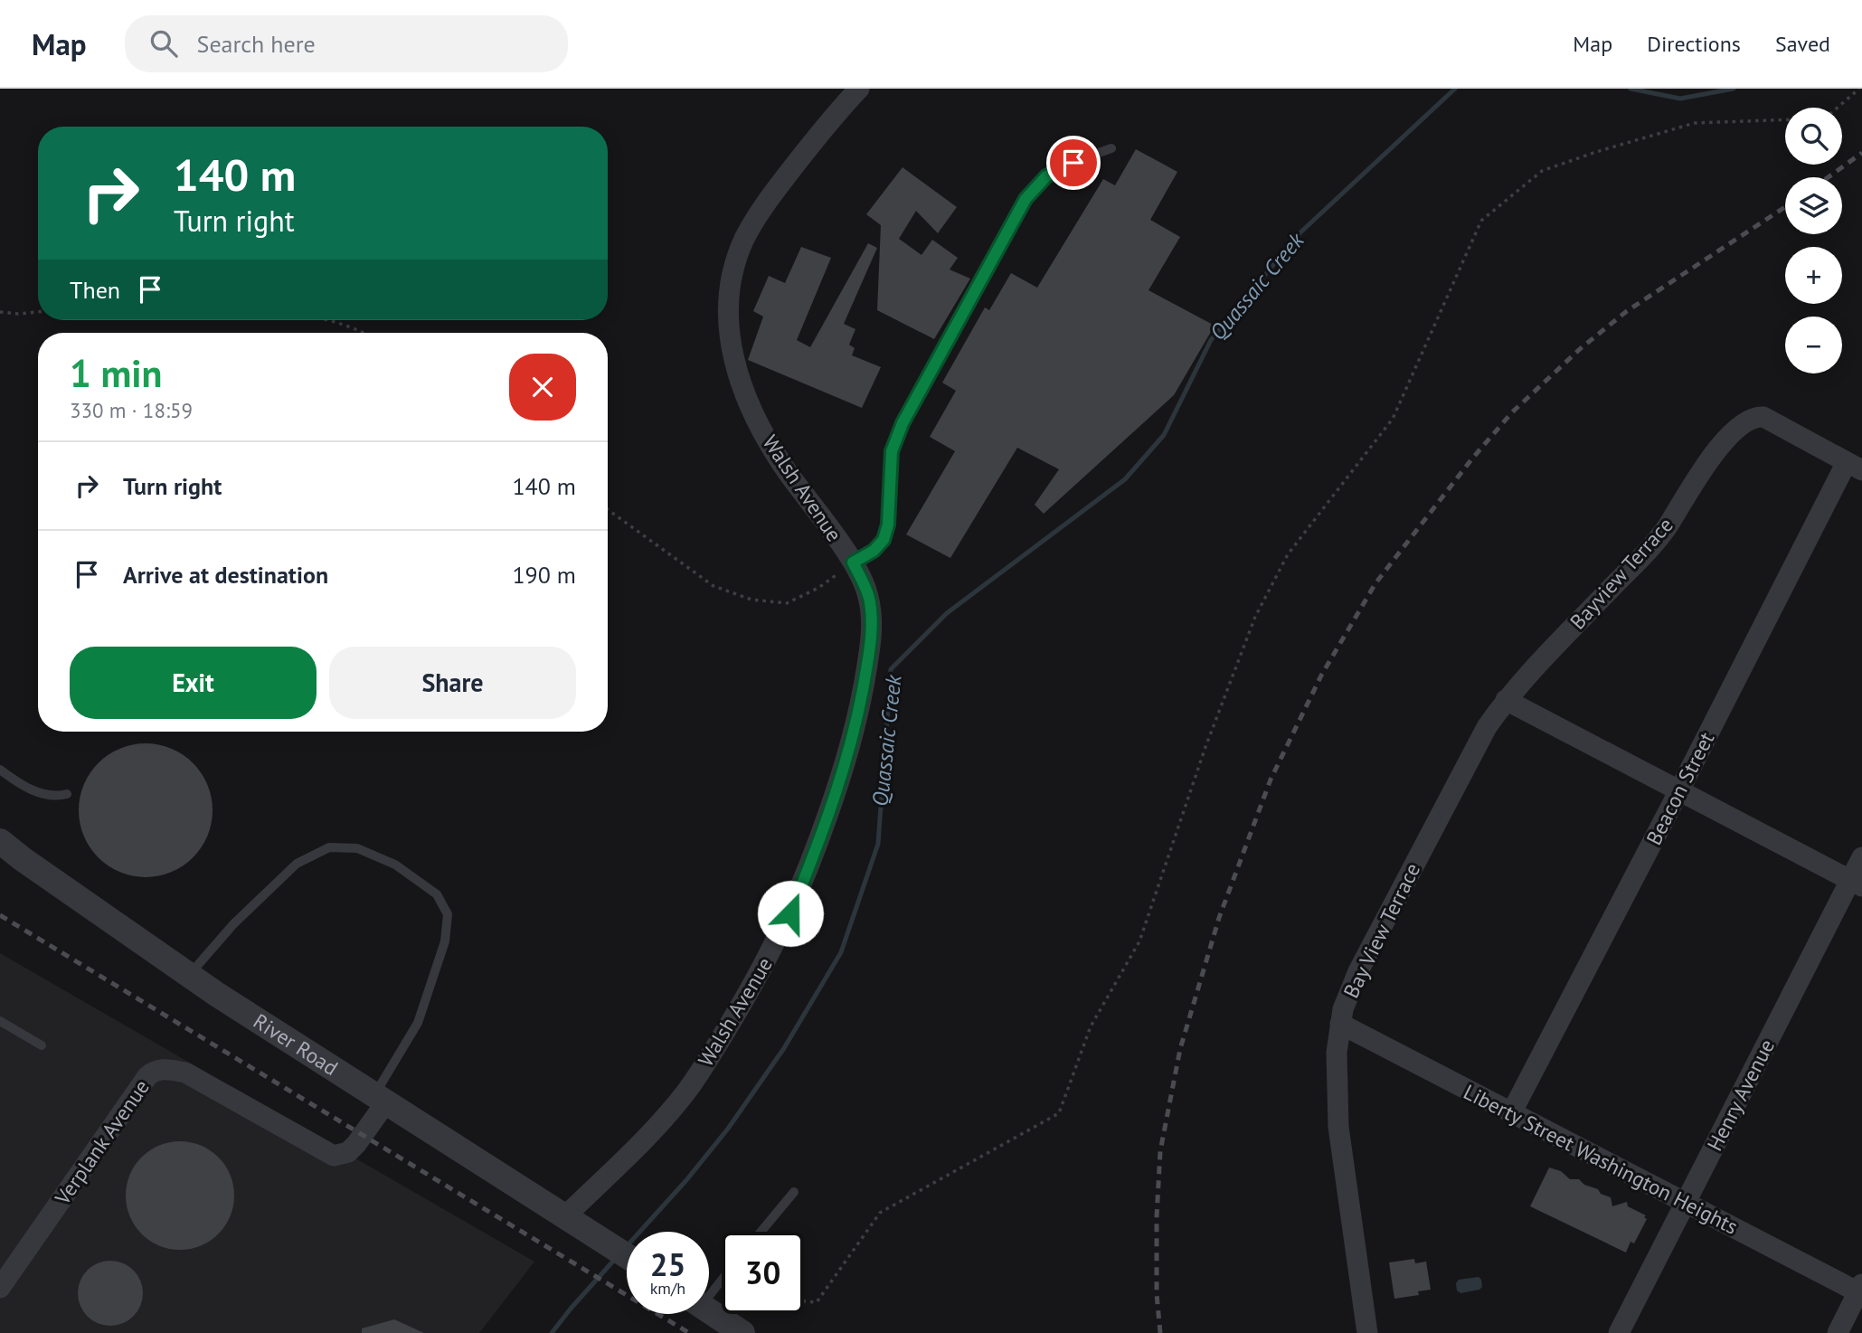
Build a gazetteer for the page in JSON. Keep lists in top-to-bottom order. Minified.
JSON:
{"streets":{"street":["Walsh Avenue","Bayview Terrace","Beacon Street","Bay View Terrace","River Road","Henry Avenue","Verplank Avenue","Liberty Street Washington Heights"]},"crossings":[["Walsh Avenue","River Road"],["Bayview Terrace","Beacon Street"],["Bayview Terrace","Bay View Terrace"],["Beacon Street","Liberty Street Washington Heights"],["Bay View Terrace","Liberty Street Washington Heights"],["River Road","Verplank Avenue"],["Henry Avenue","Liberty Street Washington Heights"]],"water":["Quassaic Creek"],"page":{"header":"Map","search":"Search here","nav":["Map","Directions","Saved"],"map_buttons":["+","−"],"turn":["140 m","Turn right"],"then":"Then","heading":["1 min","330 m · 18:59"],"list":[{"name":"Turn right","value":"140 m"},{"name":"Arrive at destination","value":"190 m"}],"buttons":["Exit","Share"],"speed":"25 km/h","limit":"30"}}
